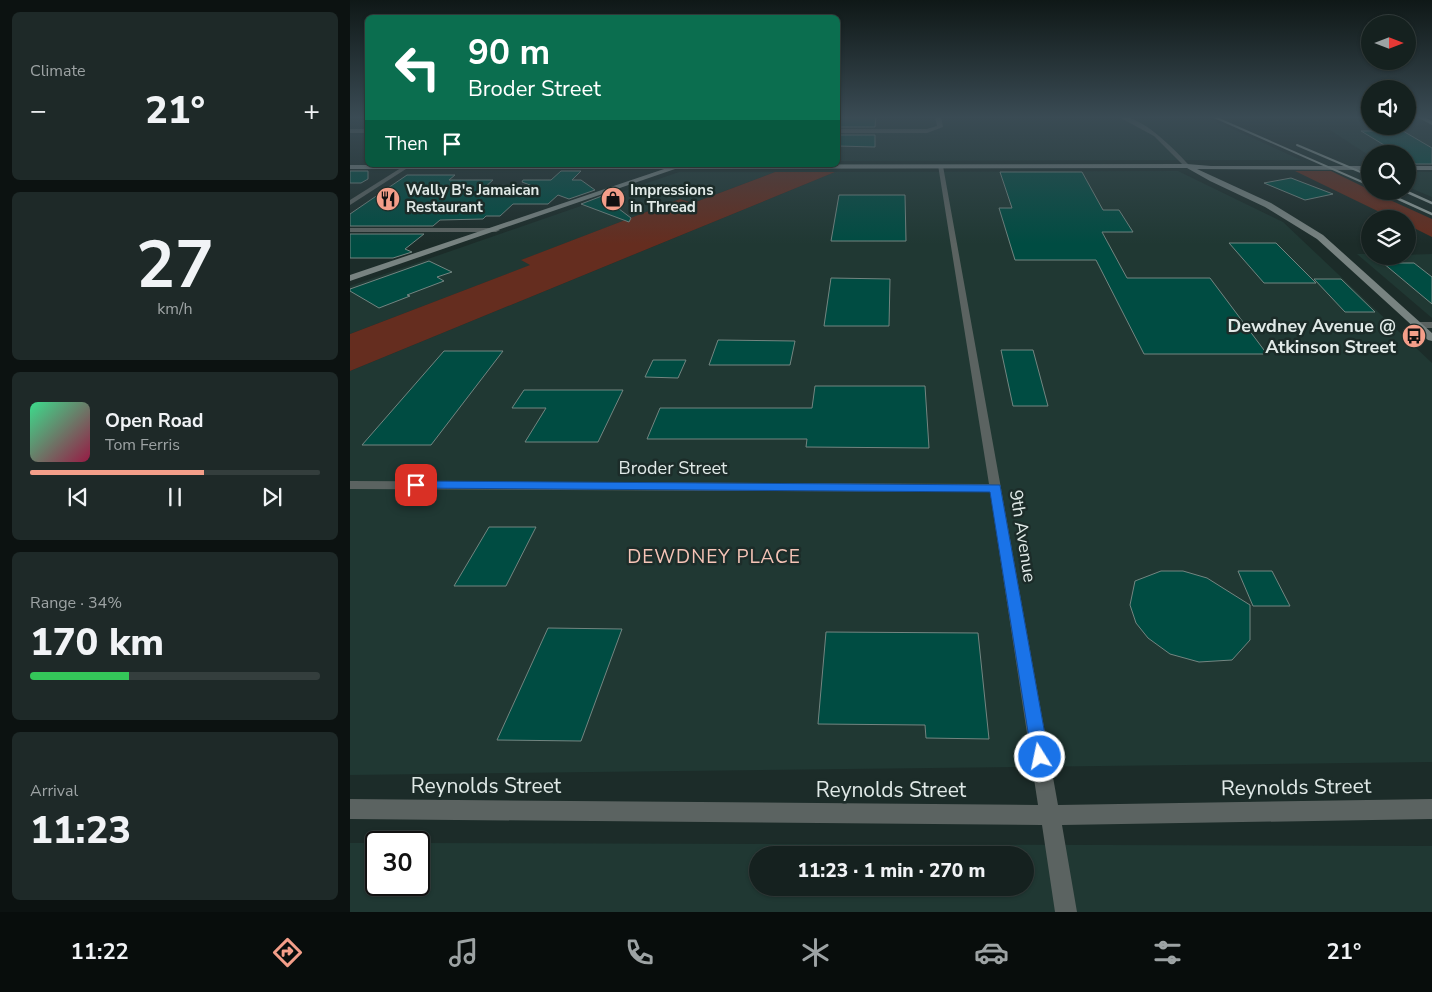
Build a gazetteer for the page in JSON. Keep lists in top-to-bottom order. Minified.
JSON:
{"streets":{"street":["Broder Street","9th Avenue","Reynolds Street"]},"crossings":[["Broder Street","9th Avenue"],["9th Avenue","Reynolds Street"]],"districts":["DEWDNEY PLACE"],"places":{"restaurant":["Wally B's Jamaican Restaurant"],"shop":["Impressions in Thread"],"bus stop":["Dewdney Avenue @ Atkinson Street"]},"north":"right","page":{"tile":["Climate",["27","km/h"],["Range · 34%","170 km"],["Arrival","11:23"]],"turn":["90 m","Broder Street"],"heat":["−","21°","+"],"then":"Then","song":["Open Road","Tom Ferris"],"limit":"30","trip":"11:23 · 1 min · 270 m","tabs":["11:22","21°"]}}
